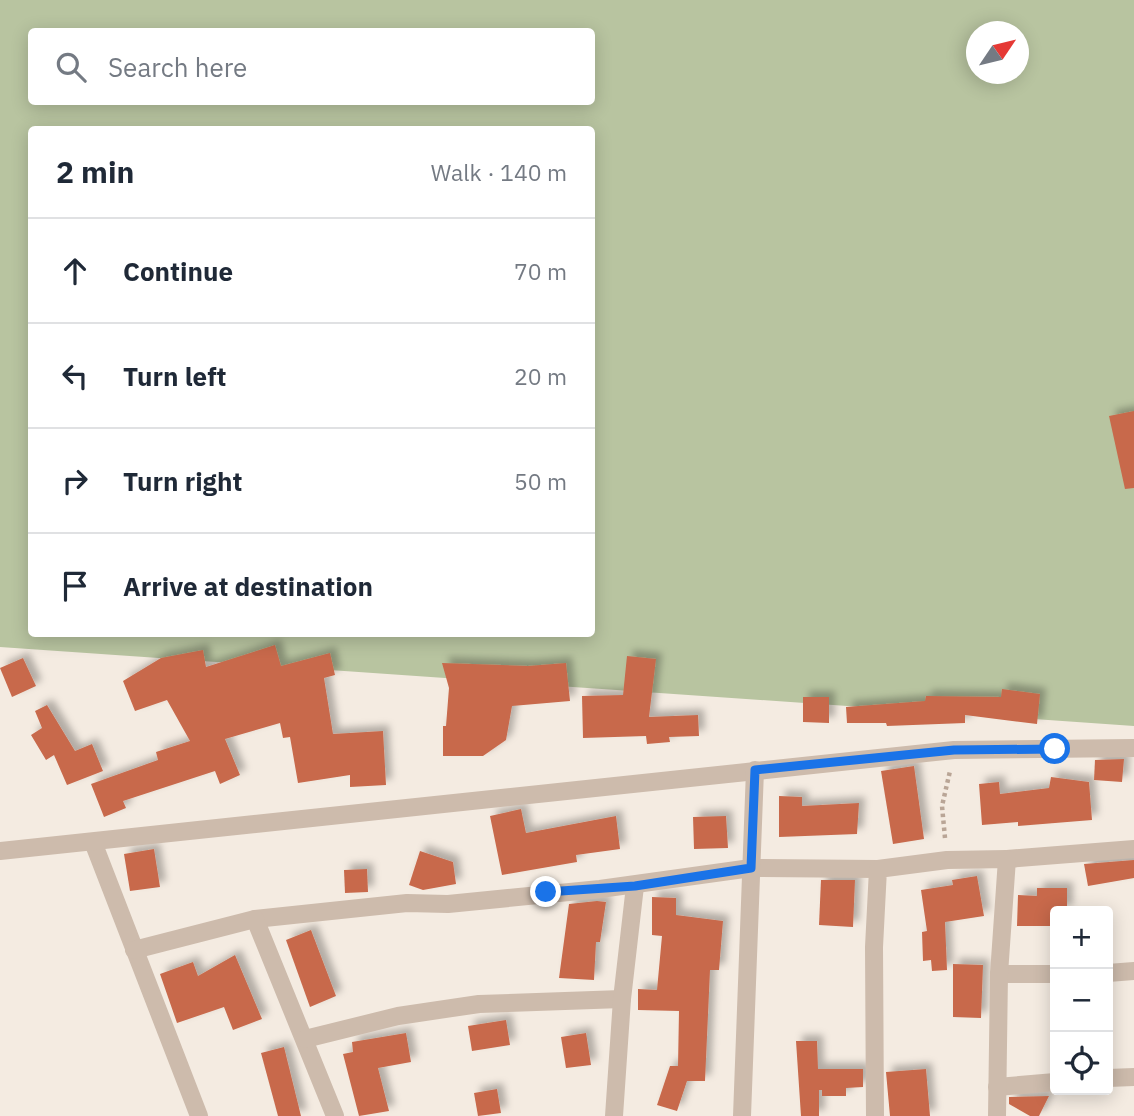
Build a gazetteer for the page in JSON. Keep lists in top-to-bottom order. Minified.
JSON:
{"north":"top right","page":{"search":"Search here","heading":["2 min","Walk · 140 m"],"list":[["Continue","70 m"],["Turn left","20 m"],["Turn right","50 m"],"Arrive at destination"],"map_buttons":["+","−"]}}
